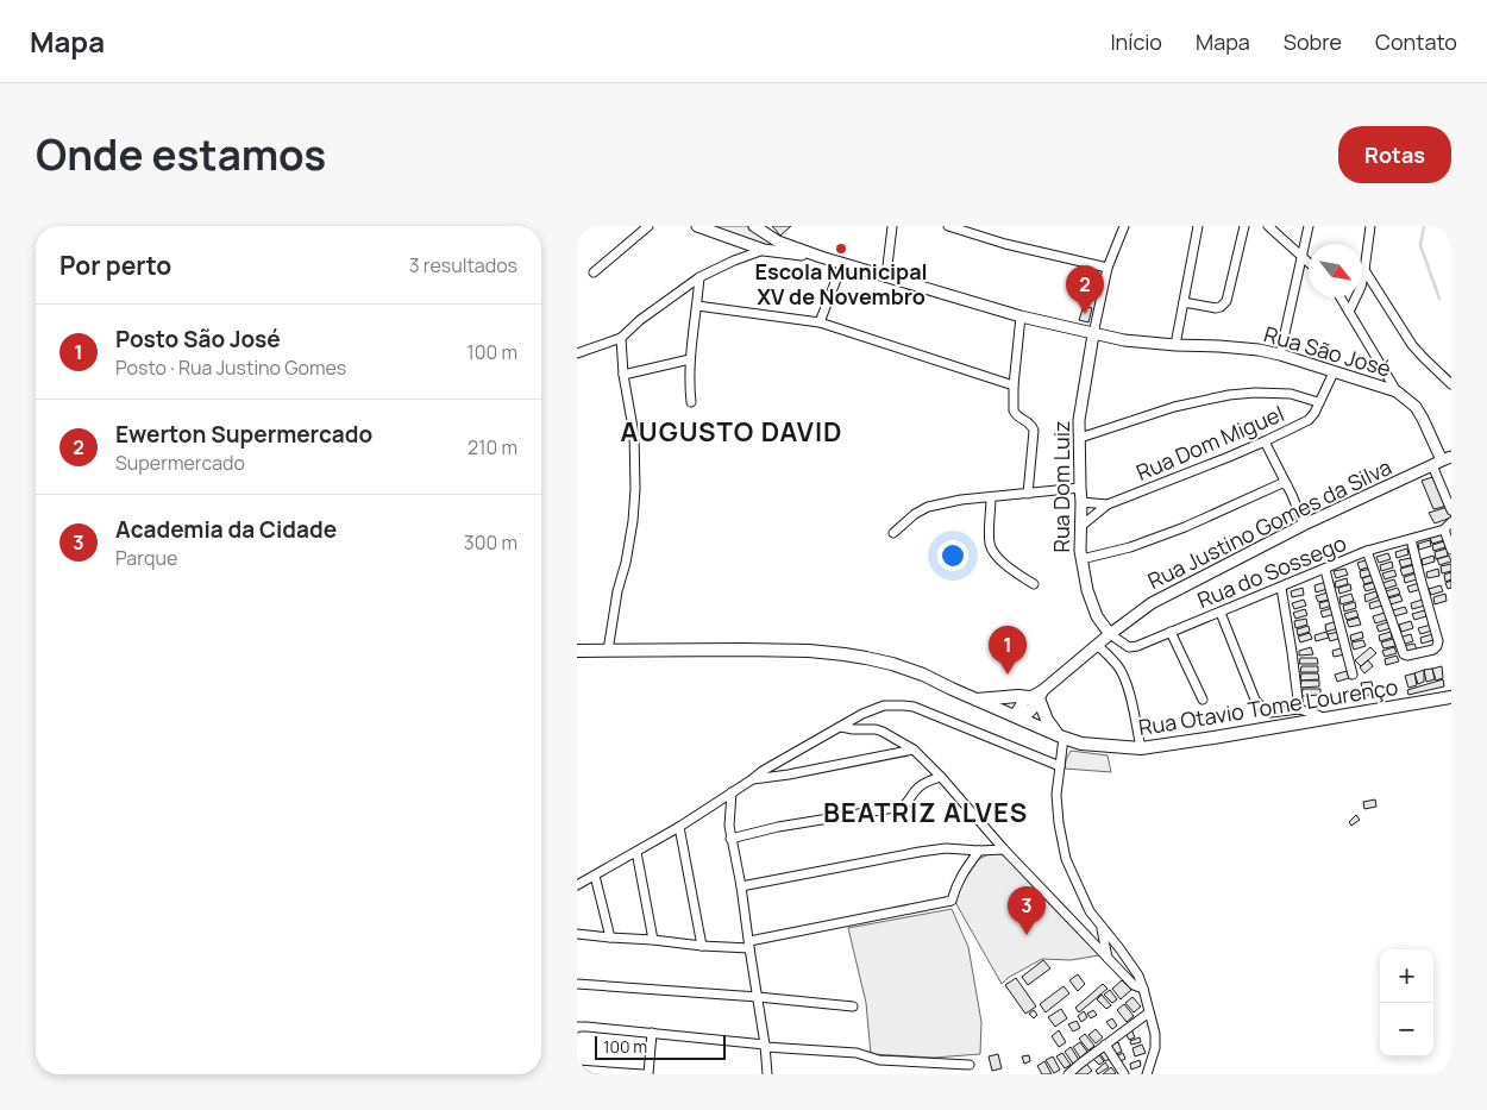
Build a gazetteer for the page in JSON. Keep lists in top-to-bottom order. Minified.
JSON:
{"streets":{"main road":["Rua Otavio Tome Lourenço"],"street":["Rua São José","Rua Dom Miguel","Rua Dom Luiz","Rua Justino Gomes da Silva","Rua do Sossego"]},"crossings":[["Rua São José","Rua Dom Miguel"],["Rua São José","Rua Dom Luiz"],["Rua São José","Rua Justino Gomes da Silva"],["Rua Dom Miguel","Rua Dom Luiz"],["Rua Dom Luiz","Rua Justino Gomes da Silva"],["Rua Dom Luiz","Rua do Sossego"],["Rua Justino Gomes da Silva","Rua do Sossego"]],"districts":["AUGUSTO DAVID","BEATRIZ ALVES"],"places":["Escola Municipal XV de Novembro"],"scale_bar":"100 m","north":"bottom right","page":{"header":"Mapa","nav":["Início","Mapa","Sobre","Contato"],"title":"Onde estamos","buttons":"Rotas","heading":["Por perto","3 resultados"],"pins":["2","1","3"],"list":[{"mark":"1","name":"Posto São José","note":"Posto · Rua Justino Gomes","value":"100 m"},{"mark":"2","name":"Ewerton Supermercado","note":"Supermercado","value":"210 m"},{"mark":"3","name":"Academia da Cidade","note":"Parque","value":"300 m"}],"map_buttons":["+","−"],"scale":"100 m"}}
